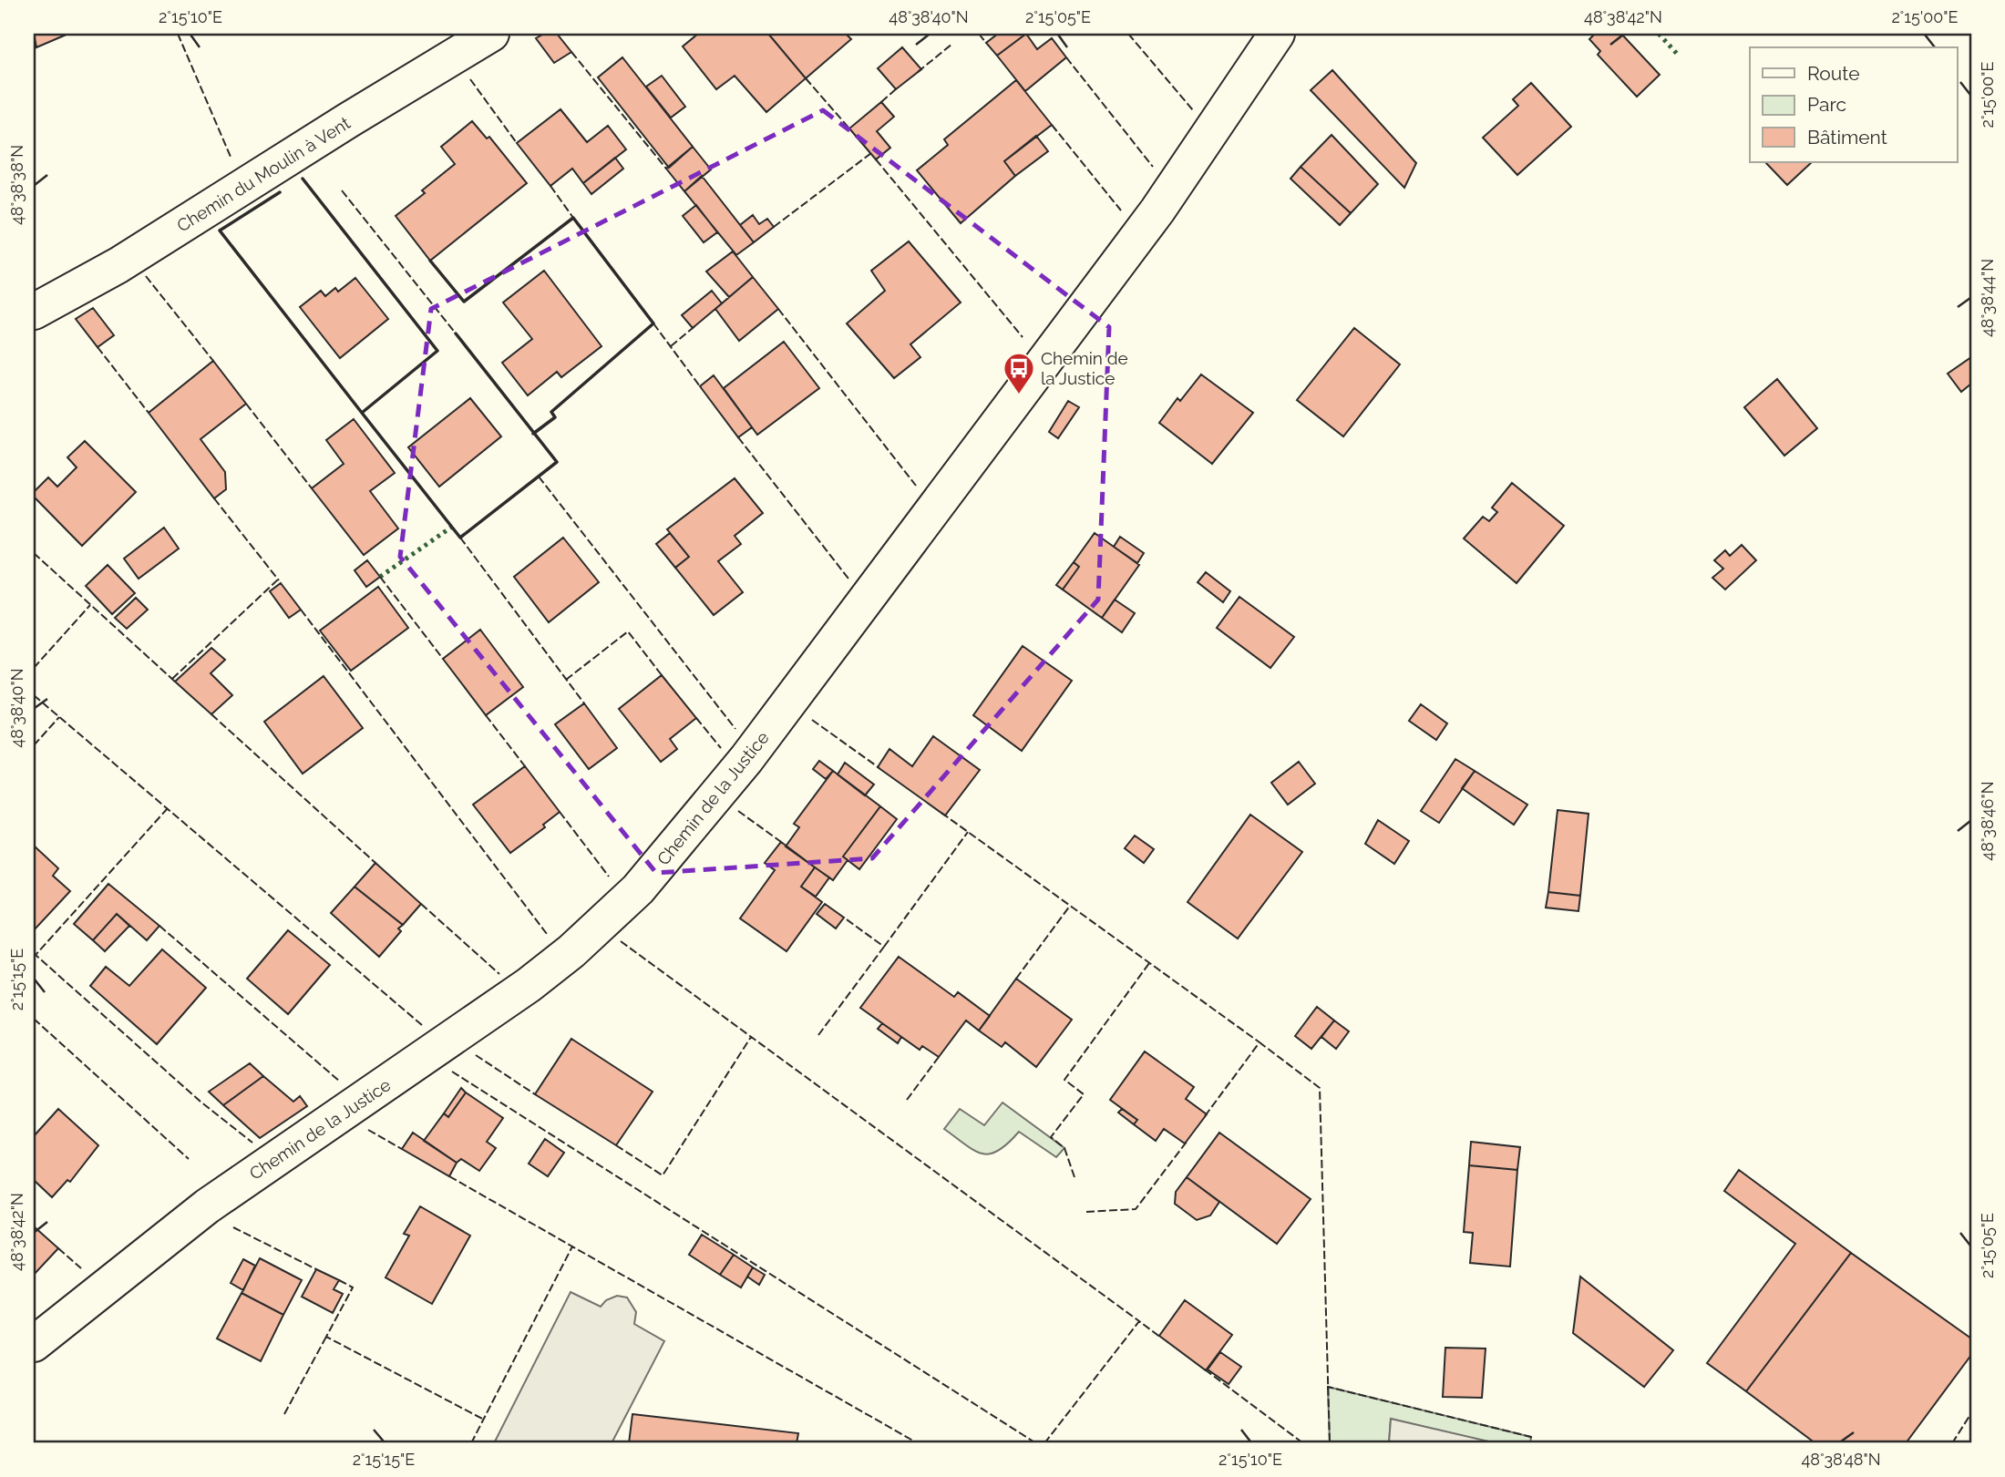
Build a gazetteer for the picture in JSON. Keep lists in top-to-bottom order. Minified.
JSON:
{"streets":{"street":["Chemin du Moulin à Vent","Chemin de la Justice"]},"places":{"bus stop":["Chemin de la Justice"]},"legend":["Route","Parc","Bâtiment"],"coordinates":["2°15'10\"E","48°38'40\"N","2°15'05\"E","48°38'42\"N","2°15'00\"E","48°38'38\"N","48°38'44\"N","48°38'46\"N","2°15'15\"E","48°38'48\"N"]}
